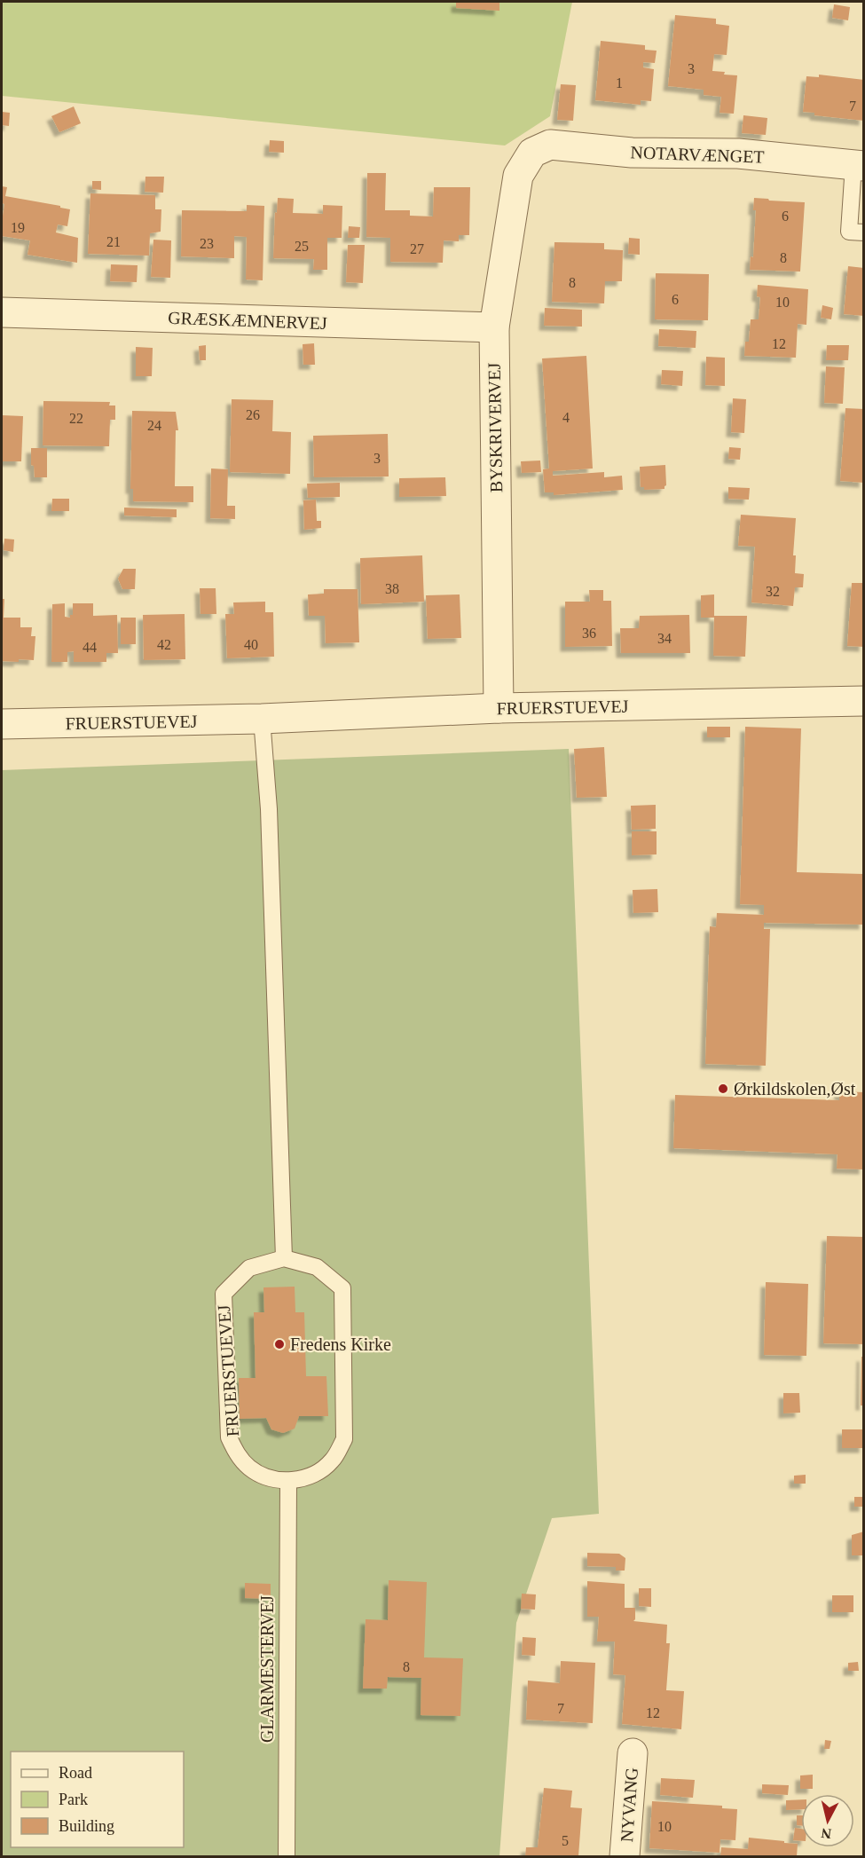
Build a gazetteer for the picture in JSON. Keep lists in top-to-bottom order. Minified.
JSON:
{"streets":{"street":["NOTARVÆNGET","GRÆSKÆMNERVEJ","BYSKRIVERVEJ","FRUERSTUEVEJ","NYVANG"],"lane":["GLARMESTERVEJ"]},"crossings":[["NOTARVÆNGET","BYSKRIVERVEJ"],["GRÆSKÆMNERVEJ","BYSKRIVERVEJ"],["BYSKRIVERVEJ","FRUERSTUEVEJ"],["FRUERSTUEVEJ","GLARMESTERVEJ"]],"places":["Ørkildskolen,Øst","Fredens Kirke"],"house_numbers":["3","1","7","6","19","21","23","25","27","8","8","6","10","12","26","4","22","24","3","38","32","36","34","42","40","44","8","7","12","10","5"],"legend":["Road","Park","Building"],"north":"bottom"}
